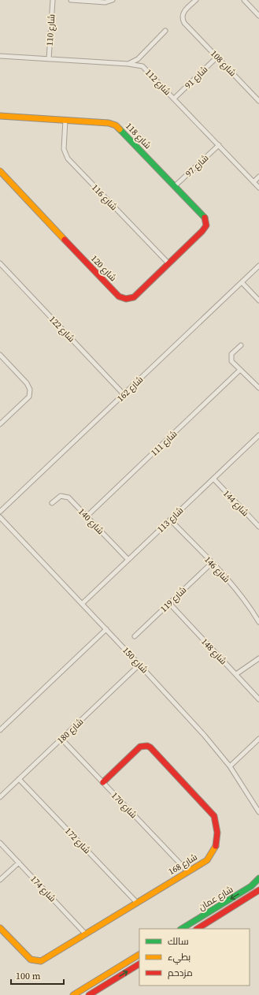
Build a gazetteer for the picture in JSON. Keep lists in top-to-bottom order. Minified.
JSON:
{"streets":{"street":["شارع 110","شارع 108","شارع 91","شارع 112","شارع 118","شارع 97","شارع 116","شارع 120","شارع 122","شارع 162","شارع 111","شارع 144","شارع 113","شارع 140","شارع 146","شارع 119","شارع 148","شارع 150","شارع 180","شارع 170","شارع 172","شارع 168","شارع 174","شارع عمان"]},"crossings":[["شارع 110","شارع 112"],["شارع 108","شارع 91"],["شارع 91","شارع 112"],["شارع 112","شارع 97"],["شارع 118","شارع 97"],["شارع 118","شارع 116"],["شارع 118","شارع 120"],["شارع 116","شارع 120"],["شارع 122","شارع 162"],["شارع 111","شارع 140"],["شارع 144","شارع 113"],["شارع 113","شارع 140"],["شارع 113","شارع 146"],["شارع 113","شارع 150"],["شارع 146","شارع 119"],["شارع 119","شارع 148"],["شارع 150","شارع 180"],["شارع 180","شارع 170"],["شارع 180","شارع 172"],["شارع 170","شارع 168"],["شارع 172","شارع 168"],["شارع 168","شارع 174"]],"legend":["سالك","بطيء","مزدحم"],"scale_bar":"100 m"}
